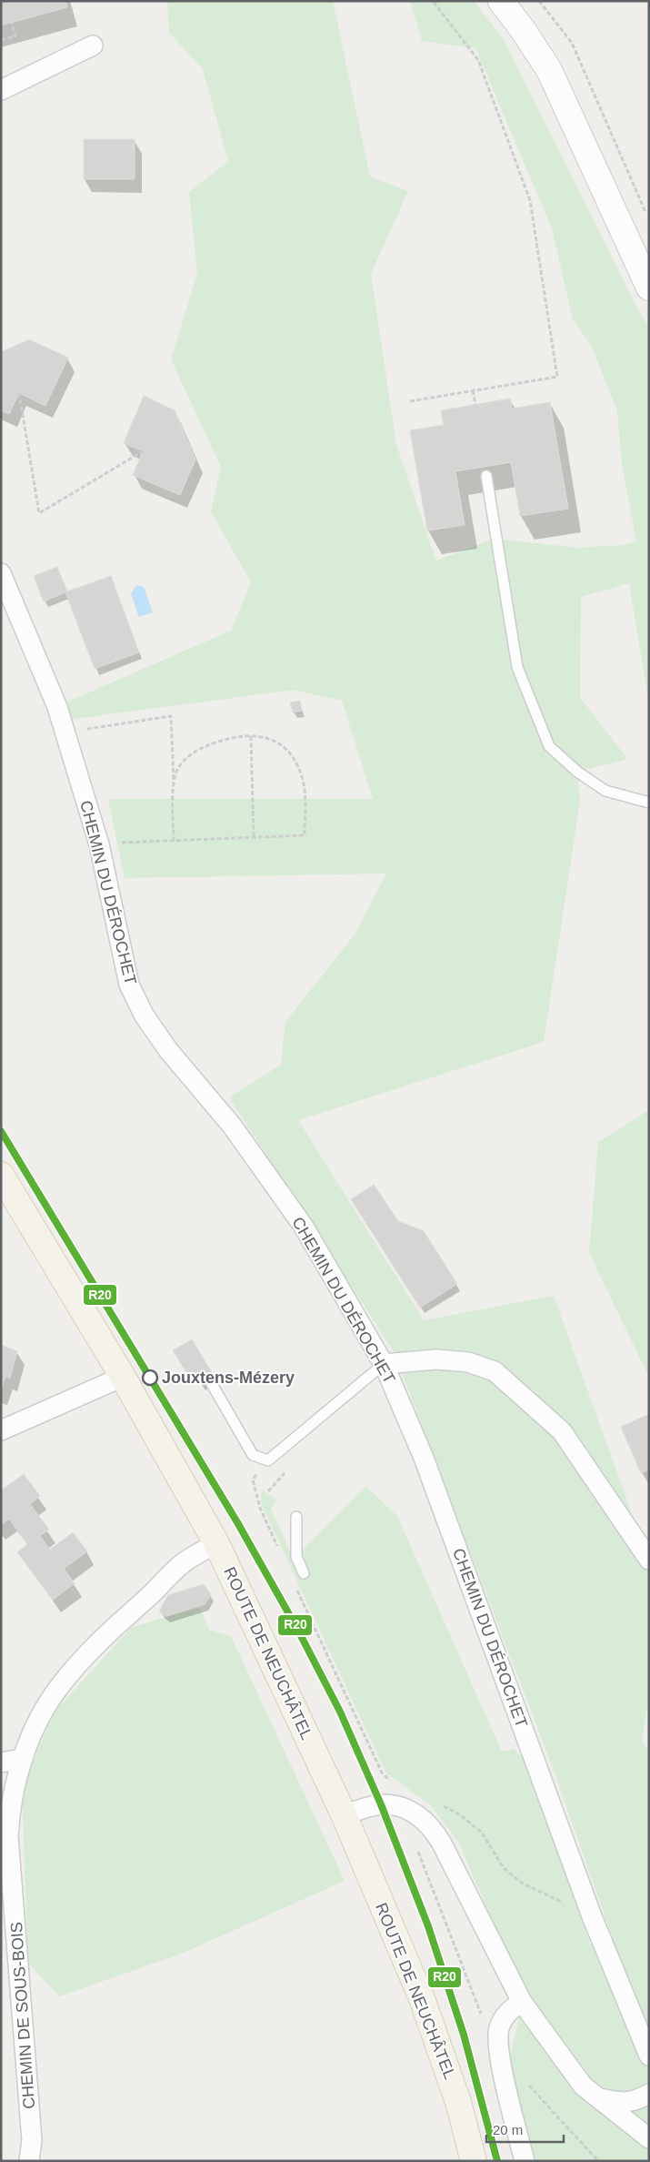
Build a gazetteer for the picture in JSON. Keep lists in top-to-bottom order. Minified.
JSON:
{"streets":{"main road":["ROUTE DE NEUCHÂTEL"],"street":["CHEMIN DU DÉROCHET","CHEMIN DE SOUS-BOIS"]},"crossings":[["ROUTE DE NEUCHÂTEL","CHEMIN DE SOUS-BOIS"]],"places":["Jouxtens-Mézery"],"lines":["transit line R20"],"scale_bar":"20 m"}
